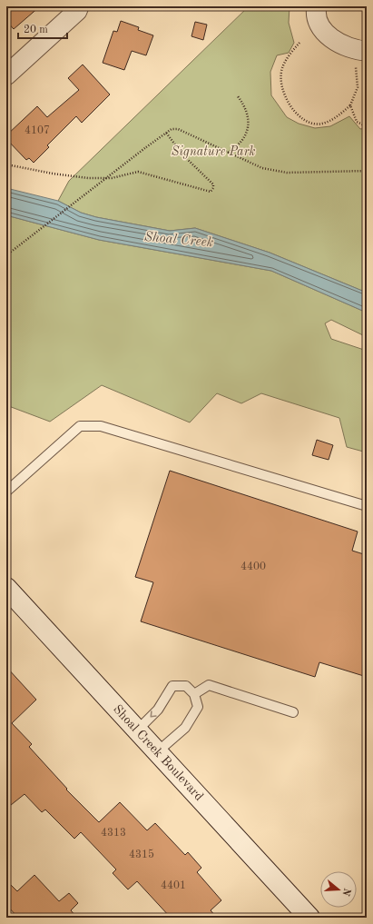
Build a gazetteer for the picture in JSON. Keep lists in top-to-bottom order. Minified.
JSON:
{"streets":{"street":["Shoal Creek Boulevard"]},"water":["Shoal Creek"],"parks":["Signature Park"],"house_numbers":["4107","4400","4313","4315","4401"],"scale_bar":"20 m","north":"right"}
